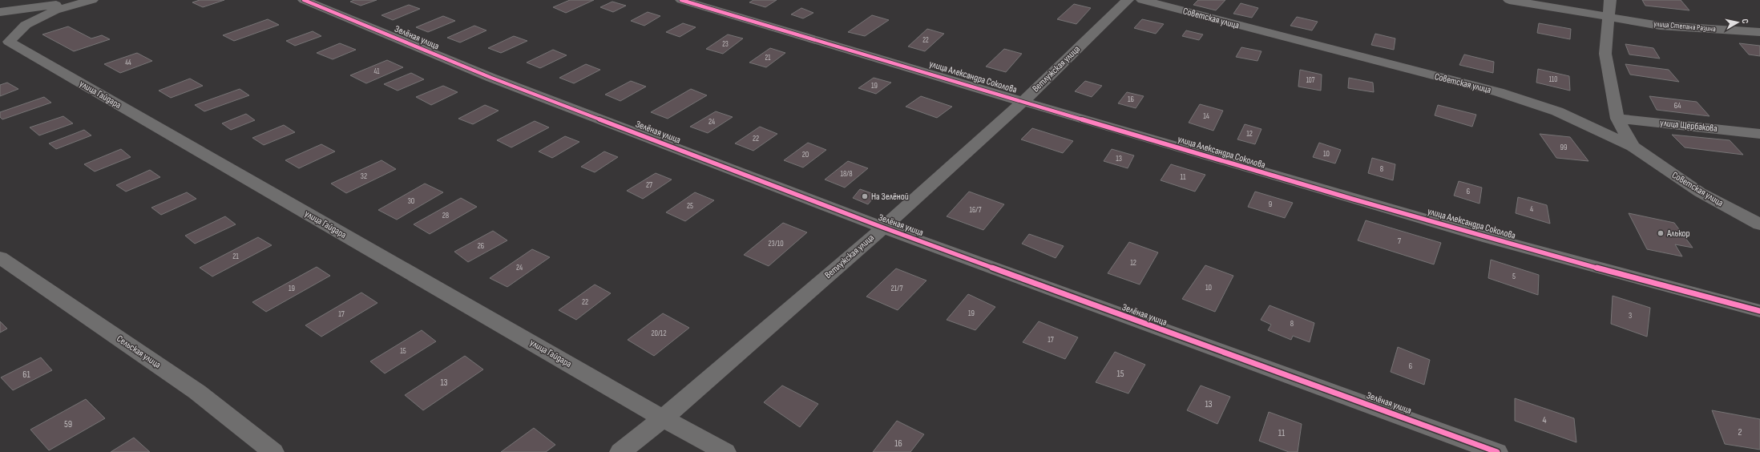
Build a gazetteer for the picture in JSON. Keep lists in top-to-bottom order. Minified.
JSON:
{"streets":{"street":["Советская улица","улица Степана Разина","Зелёная улица","Ветлужская улица","улица Александра Соколова","улица Гайдара","улица Щербакова","Сельская улица"]},"crossings":[["Зелёная улица","Ветлужская улица"],["Ветлужская улица","улица Александра Соколова"],["Ветлужская улица","улица Гайдара"]],"places":["На Зелёной","Алькор"],"house_numbers":["22","23","21","44","41","110","107","19","16","64","14","24","12","22","99","10","20","13","8","18/8","32","11","27","6","30","9","25","4","16/7","28","7","23/10","26","21","12","24","5","10","19","21/7","22","19","17","3","8","20/12","17","15","6","15","61","13","13","4","59","2","11","16"],"north":"right"}
